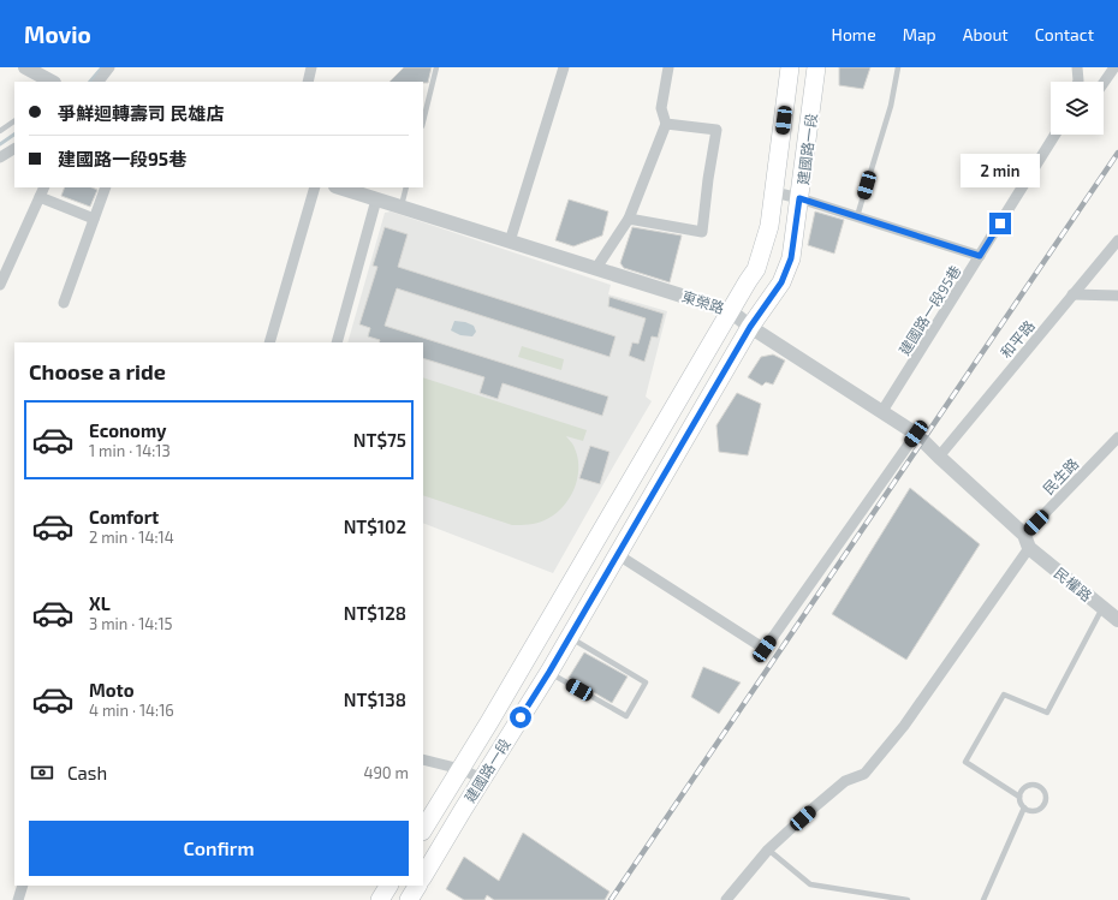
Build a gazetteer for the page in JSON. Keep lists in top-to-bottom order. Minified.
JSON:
{"streets":{"main road":["建國路一段"],"street":["東榮路","建國路一段95巷","和平路","民生路","民權路"]},"crossings":[["建國路一段","東榮路"],["東榮路","建國路一段95巷"],["東榮路","和平路"],["東榮路","民生路"],["東榮路","民權路"],["民生路","民權路"]],"page":{"header":"Movio","nav":["Home","Map","About","Contact"],"banner":["爭鮮迴轉壽司 民雄店","建國路一段95巷"],"bubble":"2 min","heading":"Choose a ride","list":[{"name":"Economy","note":"1 min · 14:13","value":"NT$75"},{"name":"Comfort","note":"2 min · 14:14","value":"NT$102"},{"name":"XL","note":"3 min · 14:15","value":"NT$128"},{"name":"Moto","note":"4 min · 14:16","value":"NT$138"}],"pay":["Cash","490 m"],"buttons":"Confirm"}}
